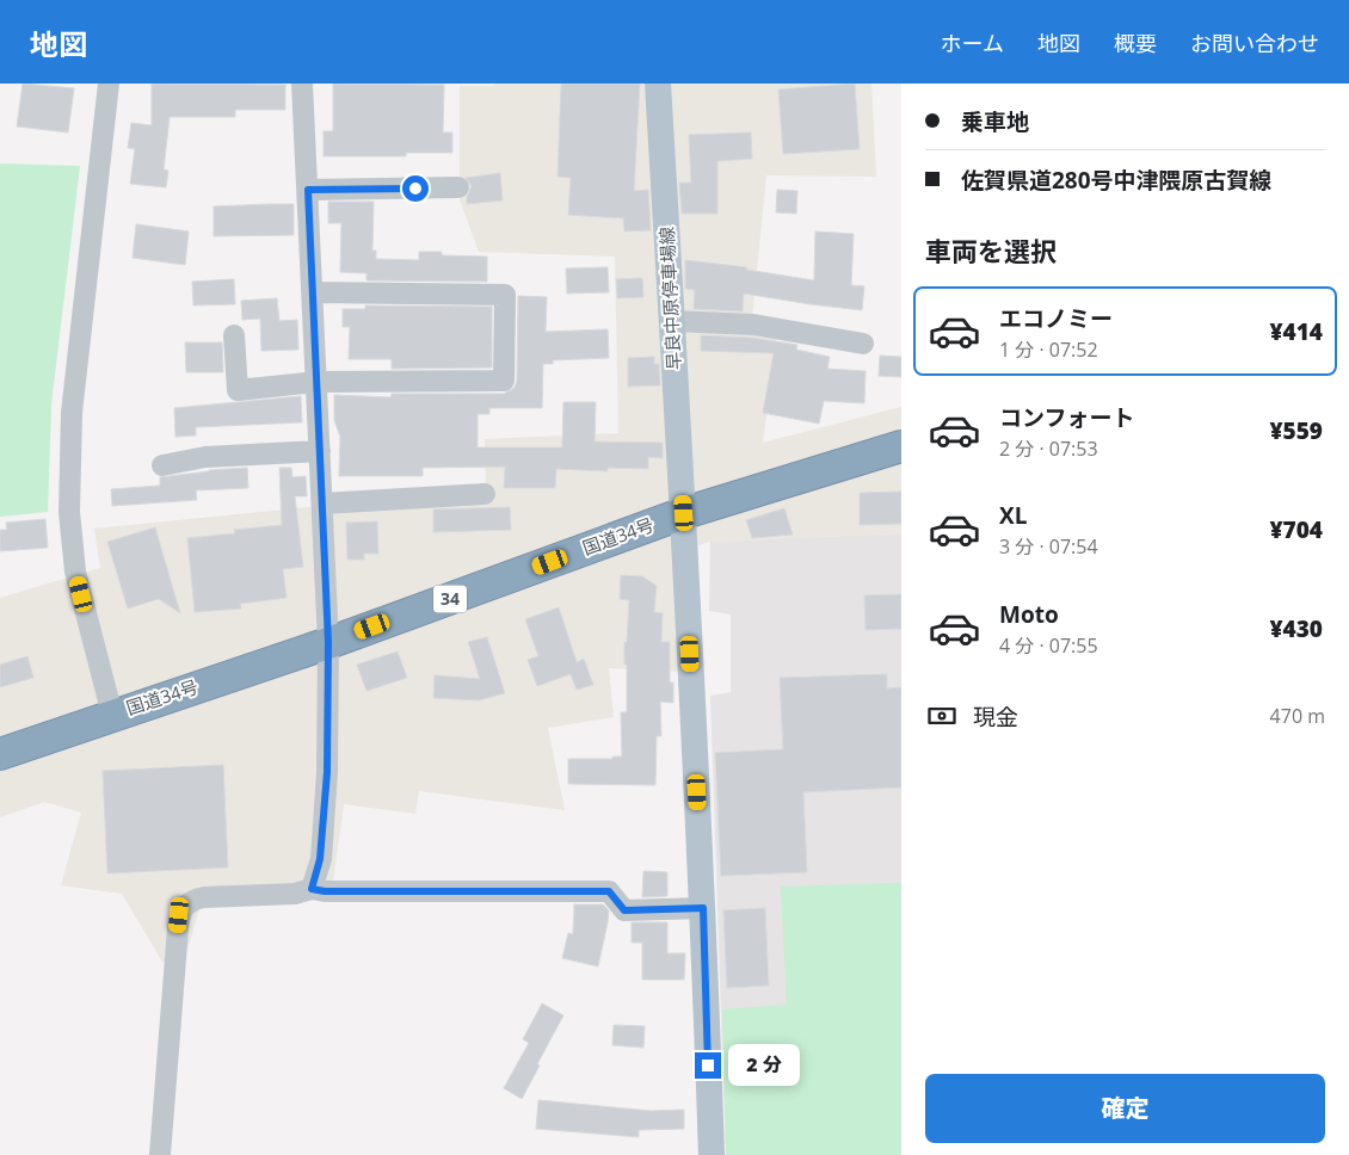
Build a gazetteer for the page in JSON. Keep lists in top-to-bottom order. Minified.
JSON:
{"streets":{"highway":["国道34号","34"],"main road":["早良中原停車場線"]},"crossings":[["早良中原停車場線","国道34号"]],"page":{"header":"地図","nav":["ホーム","地図","概要","お問い合わせ"],"banner":["乗車地","佐賀県道280号中津隈原古賀線"],"heading":"車両を選択","list":[{"name":"エコノミー","note":"1 分 · 07:52","value":"¥414"},{"name":"コンフォート","note":"2 分 · 07:53","value":"¥559"},{"name":"XL","note":"3 分 · 07:54","value":"¥704"},{"name":"Moto","note":"4 分 · 07:55","value":"¥430"}],"pay":["現金","470 m"],"bubble":"2 分","buttons":"確定"}}
